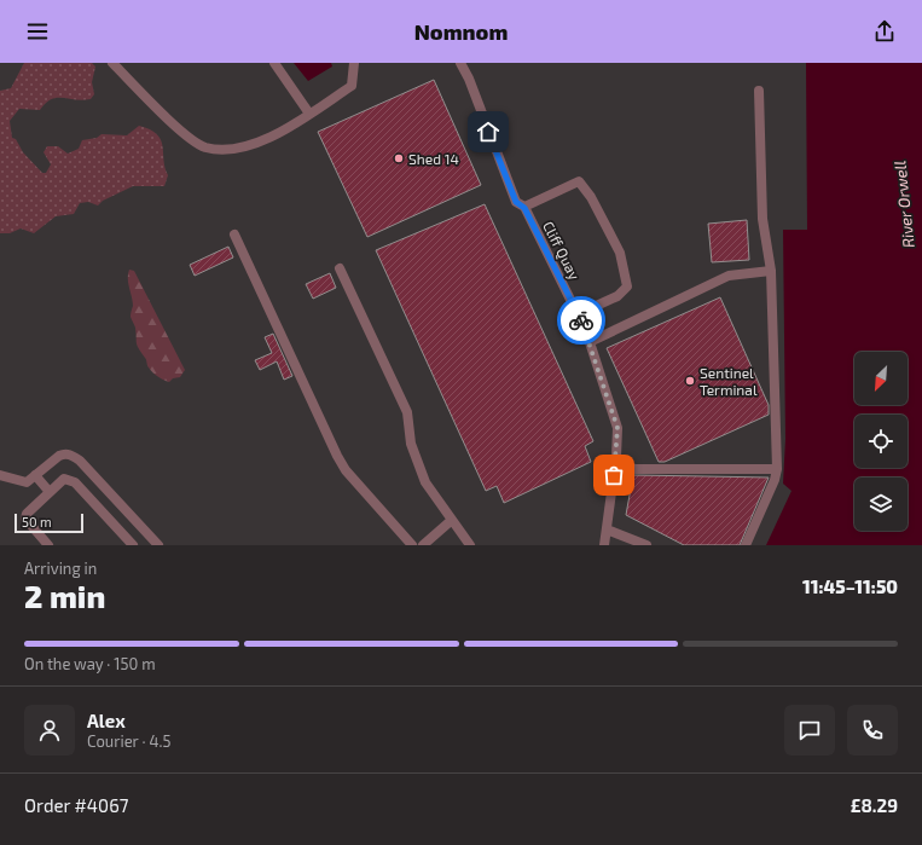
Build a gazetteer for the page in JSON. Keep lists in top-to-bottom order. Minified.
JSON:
{"streets":{"lane":["Cliff Quay"]},"water":["River Orwell"],"places":["Shed 14","Sentinel Terminal"],"scale_bar":"50 m","north":"bottom left","page":{"header":"Nomnom","scale":"50 m","heading":["2 min","Arriving in","11:45–11:50"],"panel":["Alex","Courier · 4.5","Order #4067","£8.29"],"bar":"On the way · 150 m"}}
